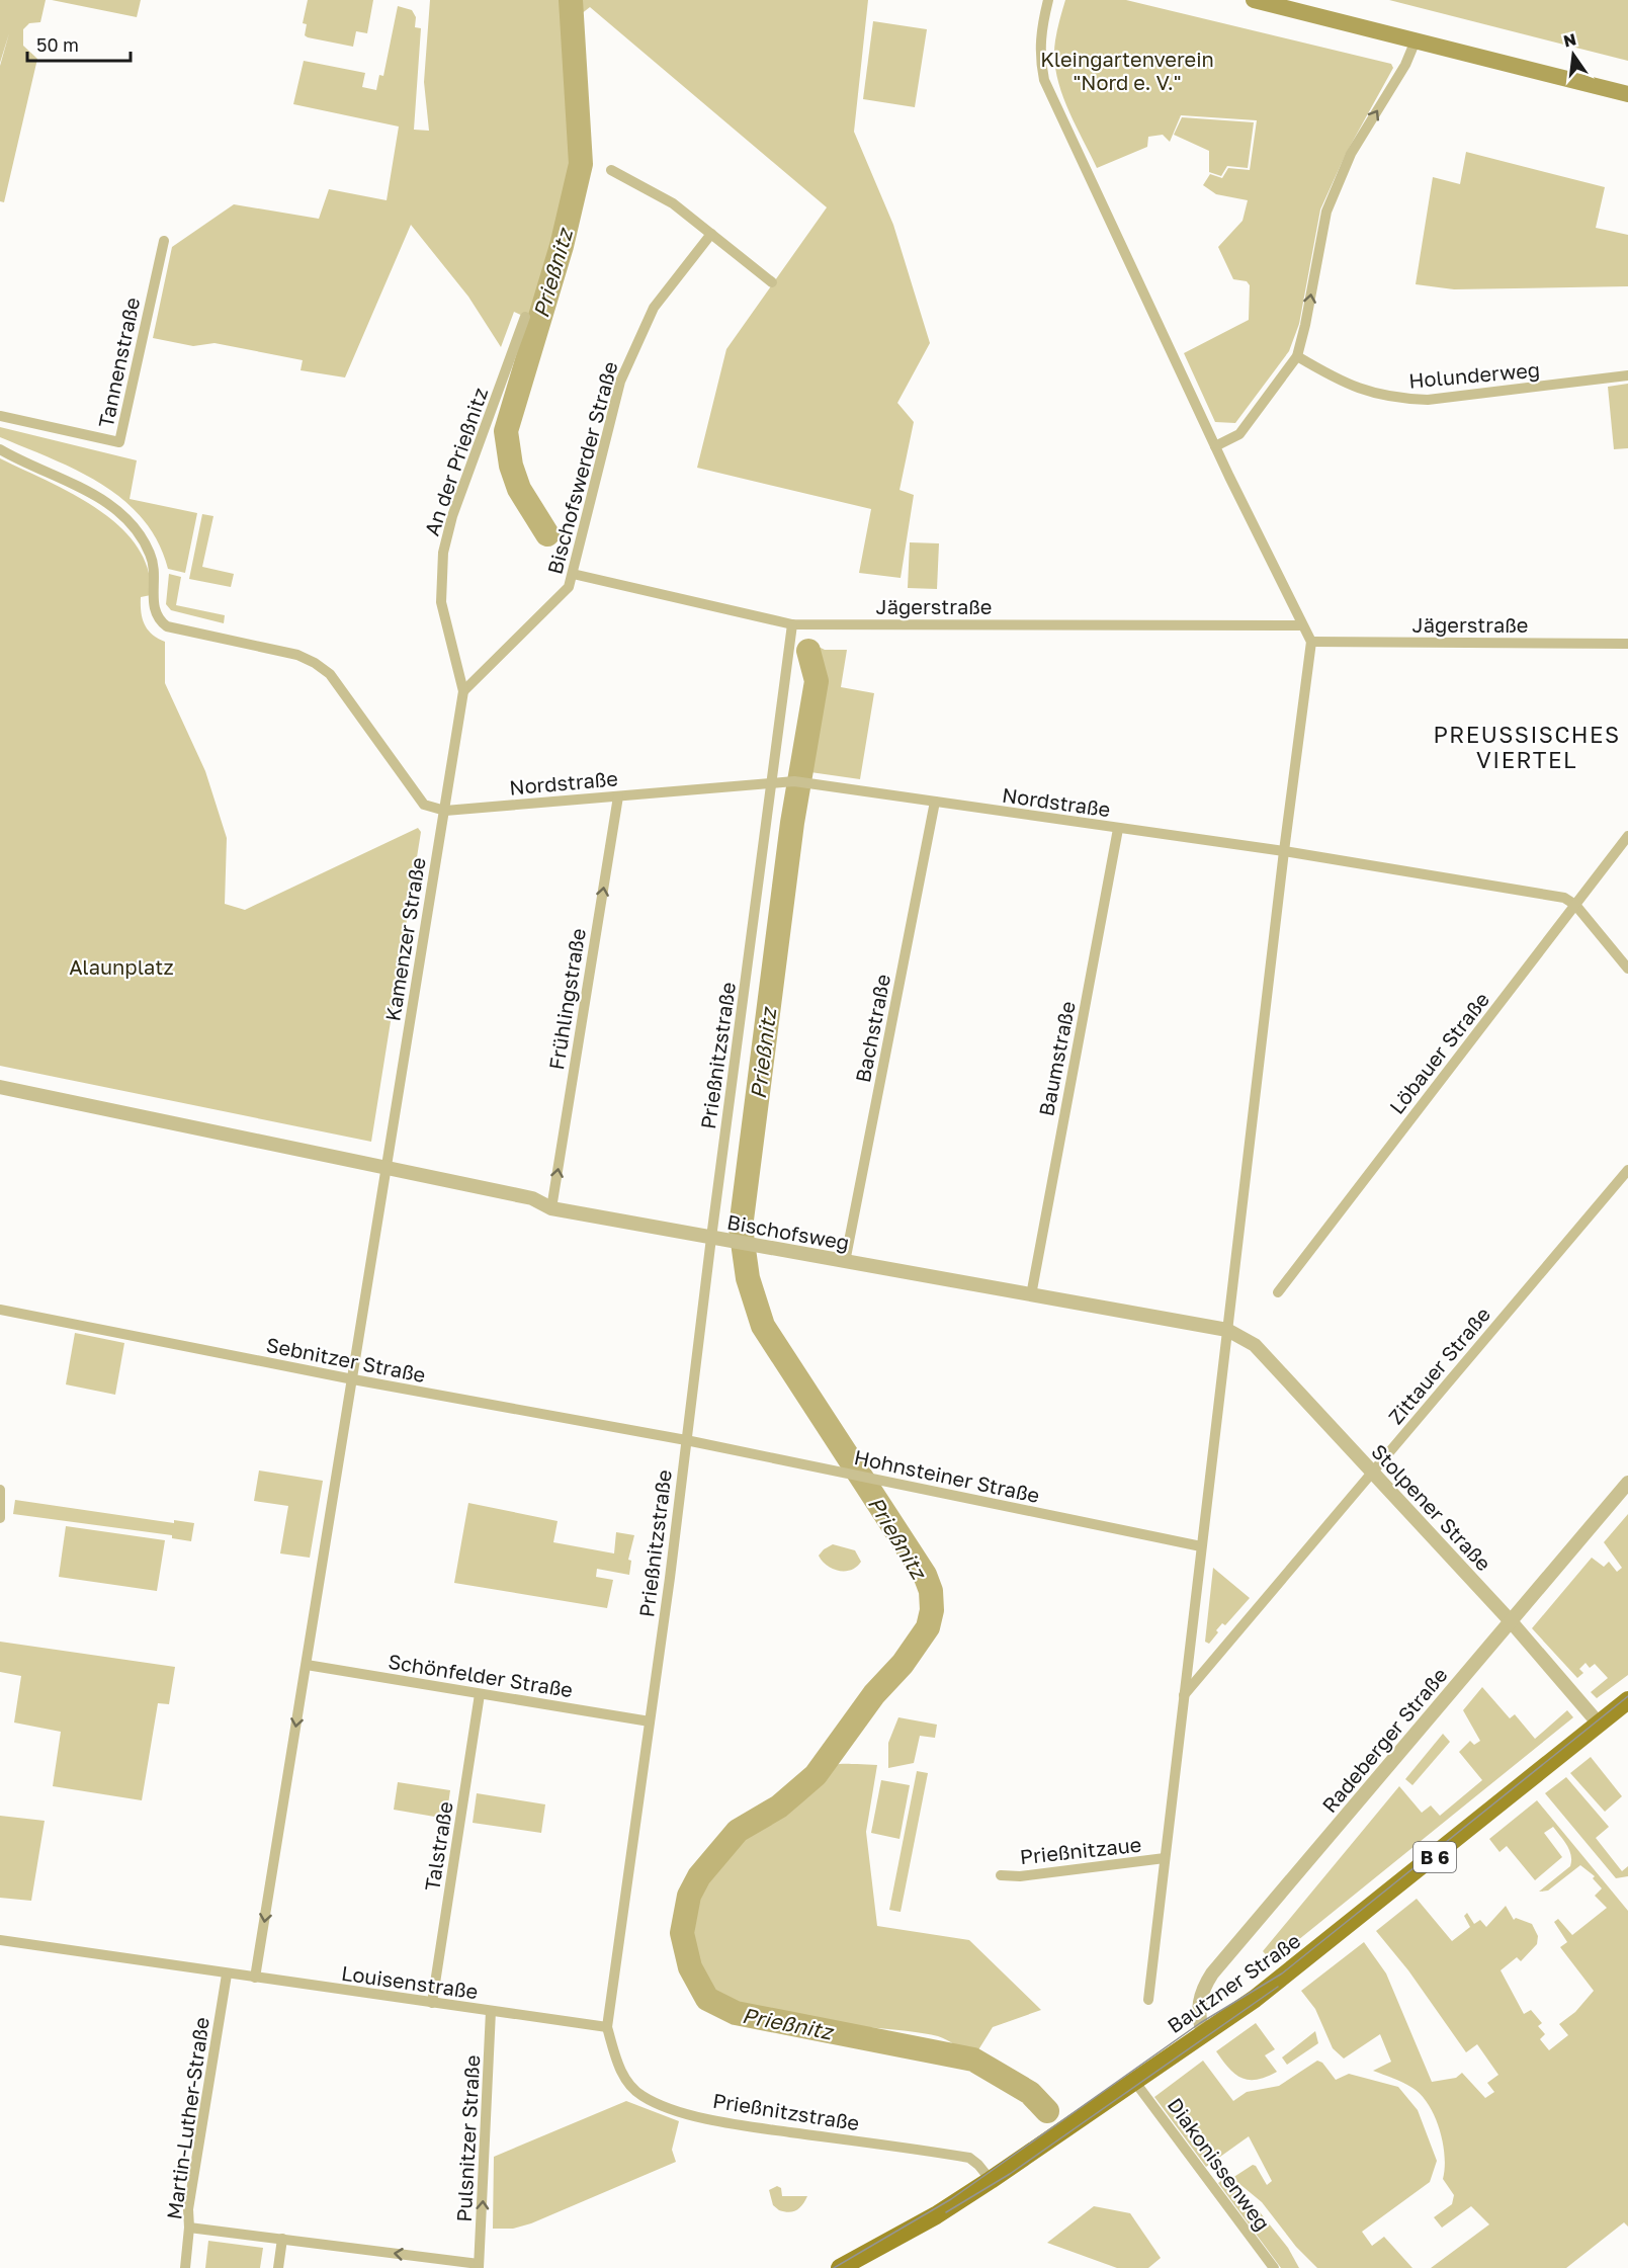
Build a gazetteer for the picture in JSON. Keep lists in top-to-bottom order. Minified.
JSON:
{"streets":{"main road":["B 6","Bautzner Straße"],"street":["Tannenstraße","Holunderweg","An der Prießnitz","Bischofswerder Straße","Jägerstraße","Nordstraße","Kamenzer Straße","Frühlingstraße","Bachstraße","Löbauer Straße","Prießnitzstraße","Baumstraße","Bischofsweg","Sebnitzer Straße","Zittauer Straße","Hohnsteiner Straße","Stolpener Straße","Schönfelder Straße","Radeberger Straße","Talstraße","Prießnitzaue","Louisenstraße","Martin-Luther-Straße","Pulsnitzer Straße","Diakonissenweg"]},"crossings":[["An der Prießnitz","Bischofswerder Straße"],["An der Prießnitz","Kamenzer Straße"],["Bischofswerder Straße","Jägerstraße"],["Bischofswerder Straße","Kamenzer Straße"],["Jägerstraße","Prießnitzstraße"],["Nordstraße","Kamenzer Straße"],["Nordstraße","Frühlingstraße"],["Nordstraße","Bachstraße"],["Nordstraße","Löbauer Straße"],["Nordstraße","Prießnitzstraße"],["Nordstraße","Baumstraße"],["Kamenzer Straße","Bischofsweg"],["Kamenzer Straße","Sebnitzer Straße"],["Kamenzer Straße","Schönfelder Straße"],["Kamenzer Straße","Louisenstraße"],["Frühlingstraße","Bischofsweg"],["Bachstraße","Bischofsweg"],["Prießnitzstraße","Bischofsweg"],["Prießnitzstraße","Sebnitzer Straße"],["Prießnitzstraße","Hohnsteiner Straße"],["Prießnitzstraße","Schönfelder Straße"],["Prießnitzstraße","Louisenstraße"],["Prießnitzstraße","Bautzner Straße"],["Baumstraße","Bischofsweg"],["Bischofsweg","Stolpener Straße"],["Sebnitzer Straße","Hohnsteiner Straße"],["Zittauer Straße","Stolpener Straße"],["Stolpener Straße","Radeberger Straße"],["Stolpener Straße","Bautzner Straße"],["Schönfelder Straße","Talstraße"],["Radeberger Straße","Bautzner Straße"],["Talstraße","Louisenstraße"],["Louisenstraße","Martin-Luther-Straße"],["Louisenstraße","Pulsnitzer Straße"],["Bautzner Straße","Diakonissenweg"]],"one_way":["Frühlingstraße","Pulsnitzer Straße"],"districts":["PREUSSISCHES VIERTEL"],"water":["Prießnitz"],"parks":["Kleingartenverein \"Nord e. V.\"","Alaunplatz"],"scale_bar":"50 m","north":"top"}
